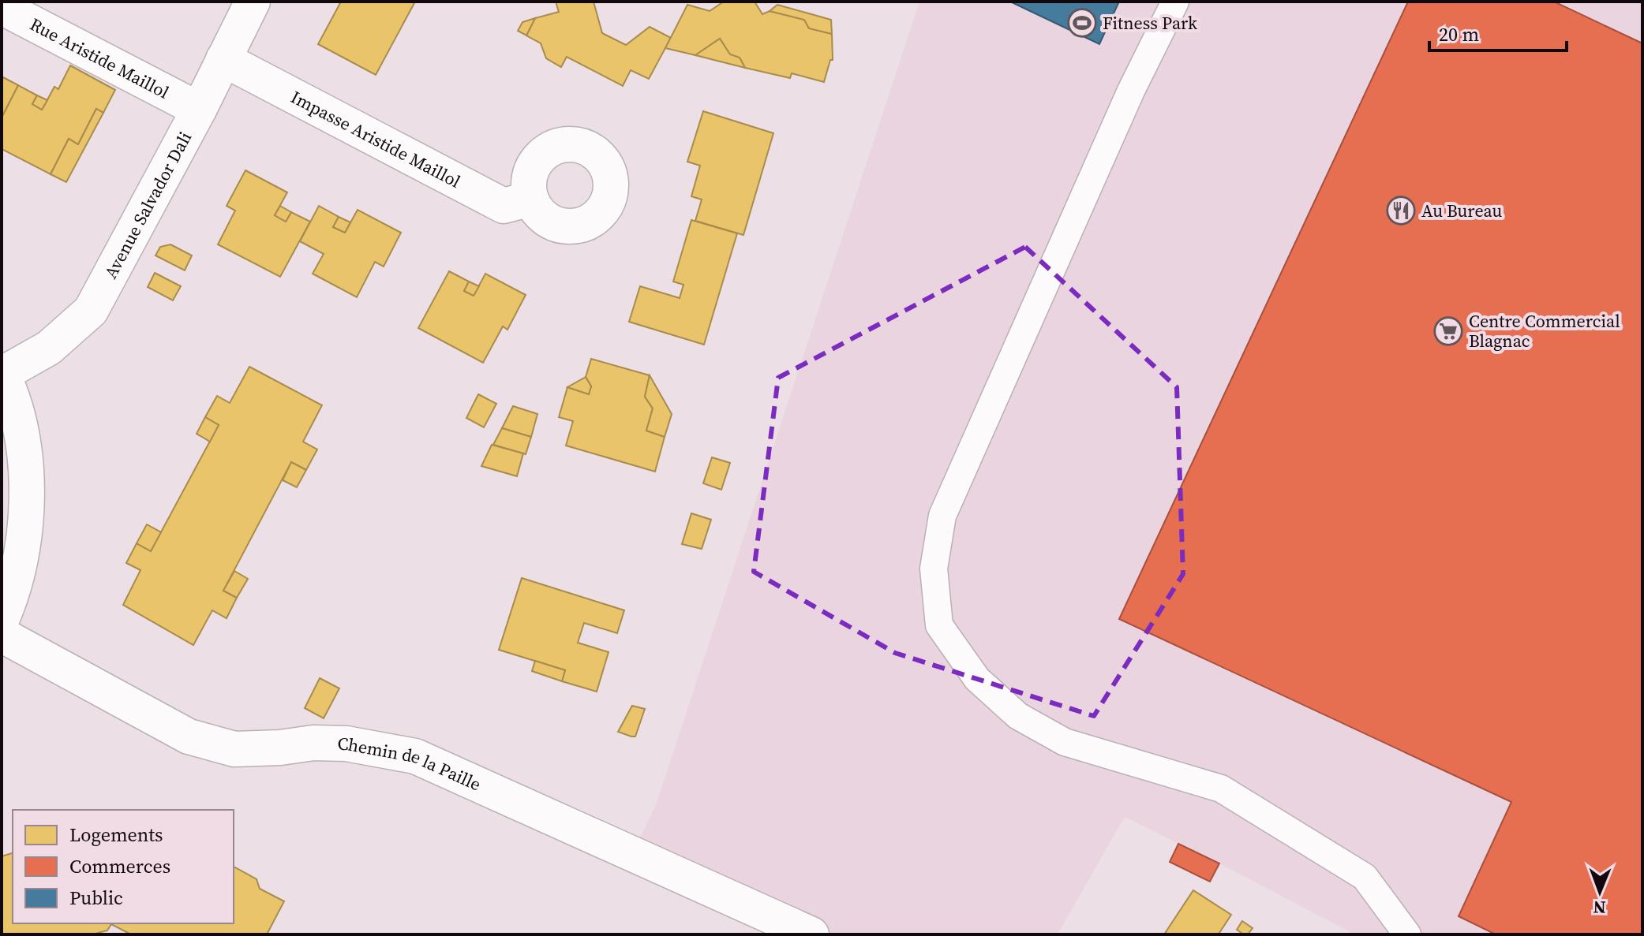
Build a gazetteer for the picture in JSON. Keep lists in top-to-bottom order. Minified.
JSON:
{"streets":{"street":["Rue Aristide Maillol","Impasse Aristide Maillol","Avenue Salvador Dali","Chemin de la Paille"]},"crossings":[["Rue Aristide Maillol","Avenue Salvador Dali"],["Impasse Aristide Maillol","Avenue Salvador Dali"]],"places":{"sports":["Fitness Park"],"restaurant":["Au Bureau"],"supermarket":["Centre Commercial Blagnac"]},"legend":["Logements","Commerces","Public"],"scale_bar":"20 m","north":"bottom"}
